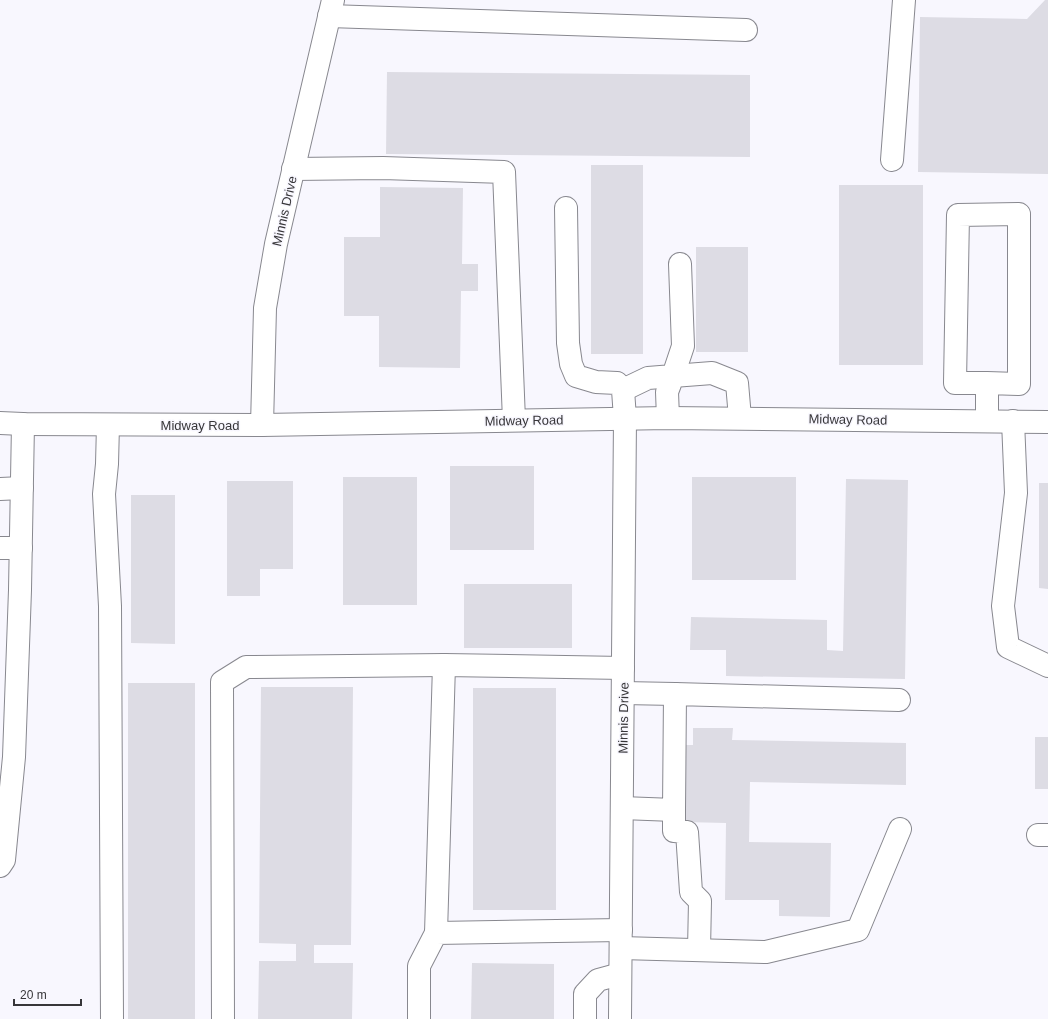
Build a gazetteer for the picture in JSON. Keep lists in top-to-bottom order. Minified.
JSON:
{"streets":{"main road":["Minnis Drive","Midway Road"]},"crossings":[["Minnis Drive","Midway Road"]],"scale_bar":"20 m"}
